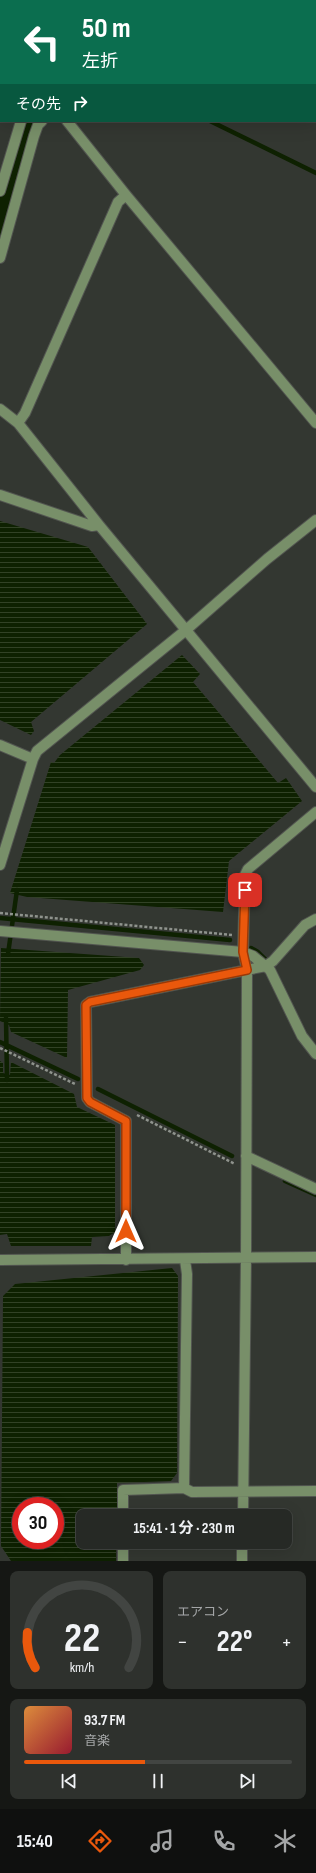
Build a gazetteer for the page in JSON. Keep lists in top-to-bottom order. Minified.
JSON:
{"page":{"turn":["50 m","左折"],"then":"その先","limit":"30","trip":"15:41 · 1 分 · 230 m","tile":"エアコン","heat":["−","22°","+"],"song":["93.7 FM","音楽"],"tabs":"15:40","gauge":["22","km/h"]}}
